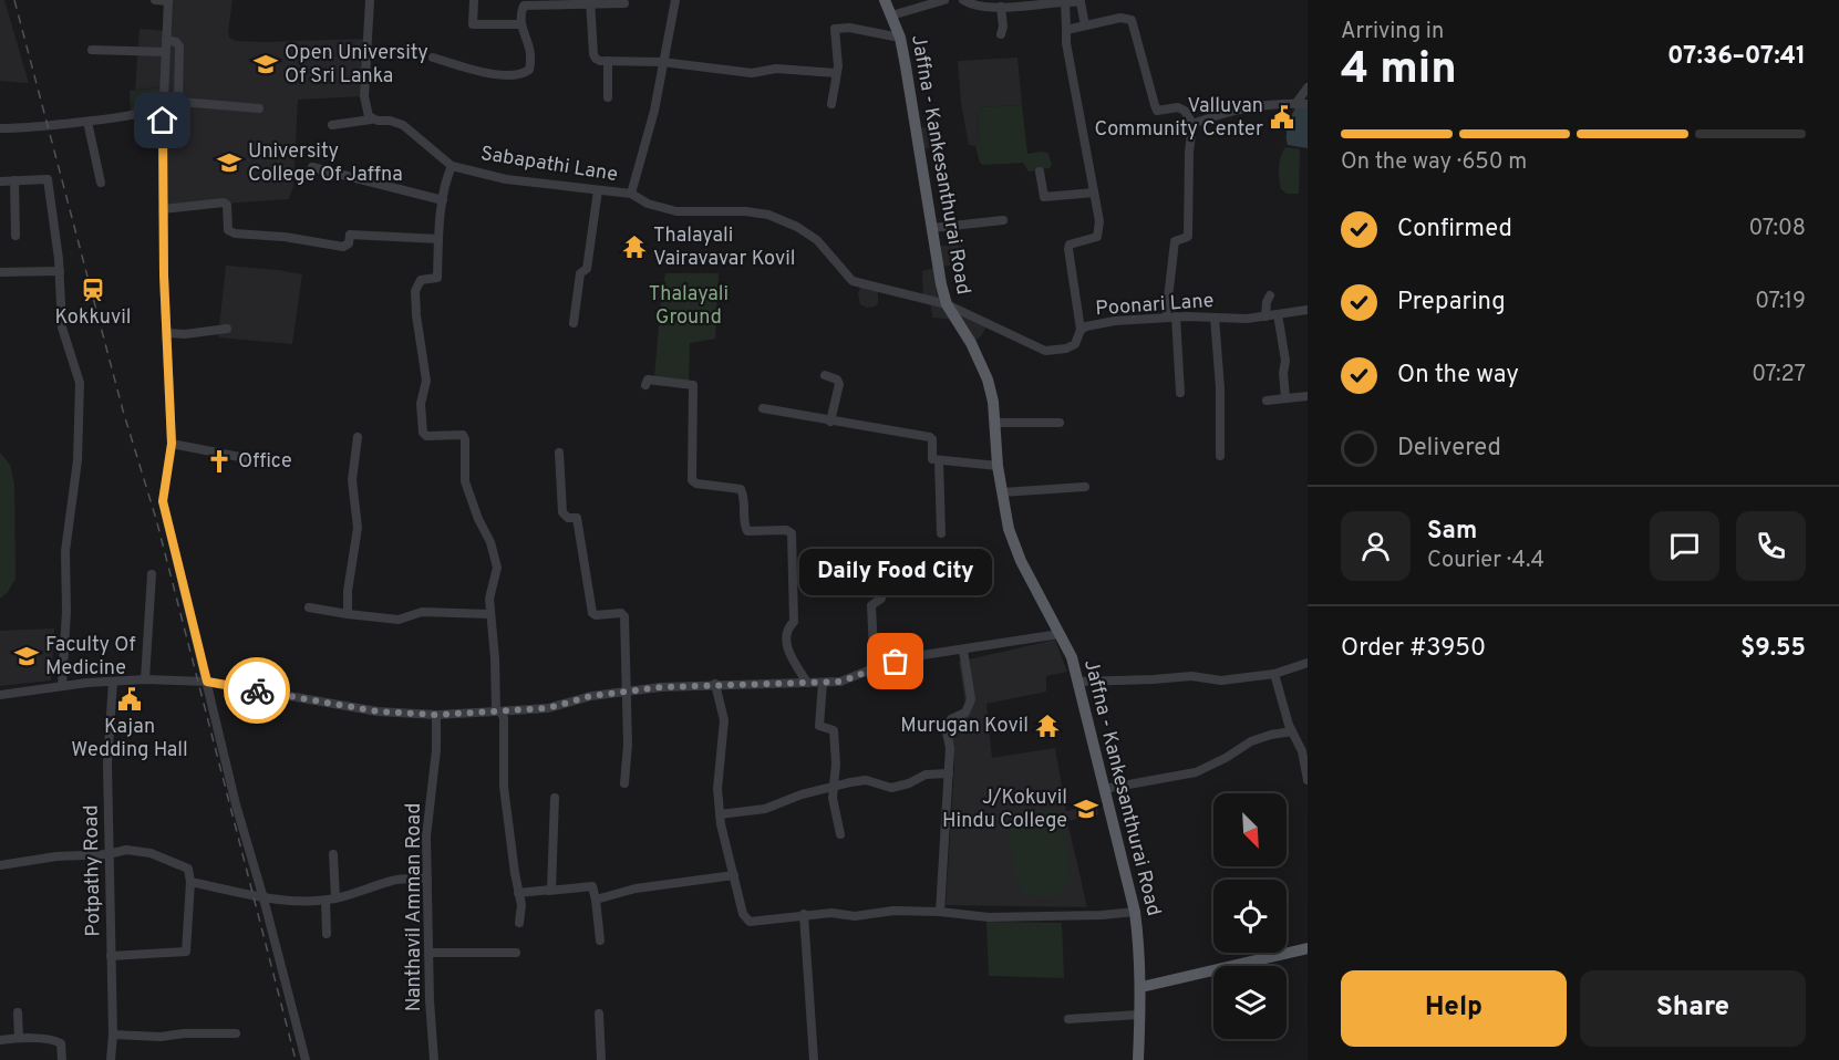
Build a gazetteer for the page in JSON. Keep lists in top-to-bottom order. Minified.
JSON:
{"streets":{"main road":["Jaffna - Kankesanthurai Road"],"street":["Sabapathi Lane","Poonari Lane","Potpathy Road","Nanthavil Amman Road"]},"crossings":[["Sabapathi Lane","Jaffna - Kankesanthurai Road"],["Sabapathi Lane","Poonari Lane"],["Jaffna - Kankesanthurai Road","Poonari Lane"]],"parks":["Thalayali Ground"],"places":{"school or university":["Open University Of Sri Lanka","University College Of Jaffna","Faculty Of Medicine","J/Kokuvil Hindu College"],"public building":["Valluvan Community Center","Kajan Wedding Hall"],"temple":["Thalayali Vairavavar Kovil","Murugan Kovil"],"station":["Kokkuvil"],"church":["Office"],"other":["Daily Food City"]},"north":"bottom right","page":{"heading":["4 min","Arriving in","07:36–07:41"],"panel":["Sam","Courier · 4.4","Order #3950","$9.55"],"bar":"On the way · 650 m","list":[["Confirmed","07:08"],["Preparing","07:19"],["On the way","07:27"],"Delivered"],"bubble":"Daily Food City","buttons":["Help","Share"]}}
